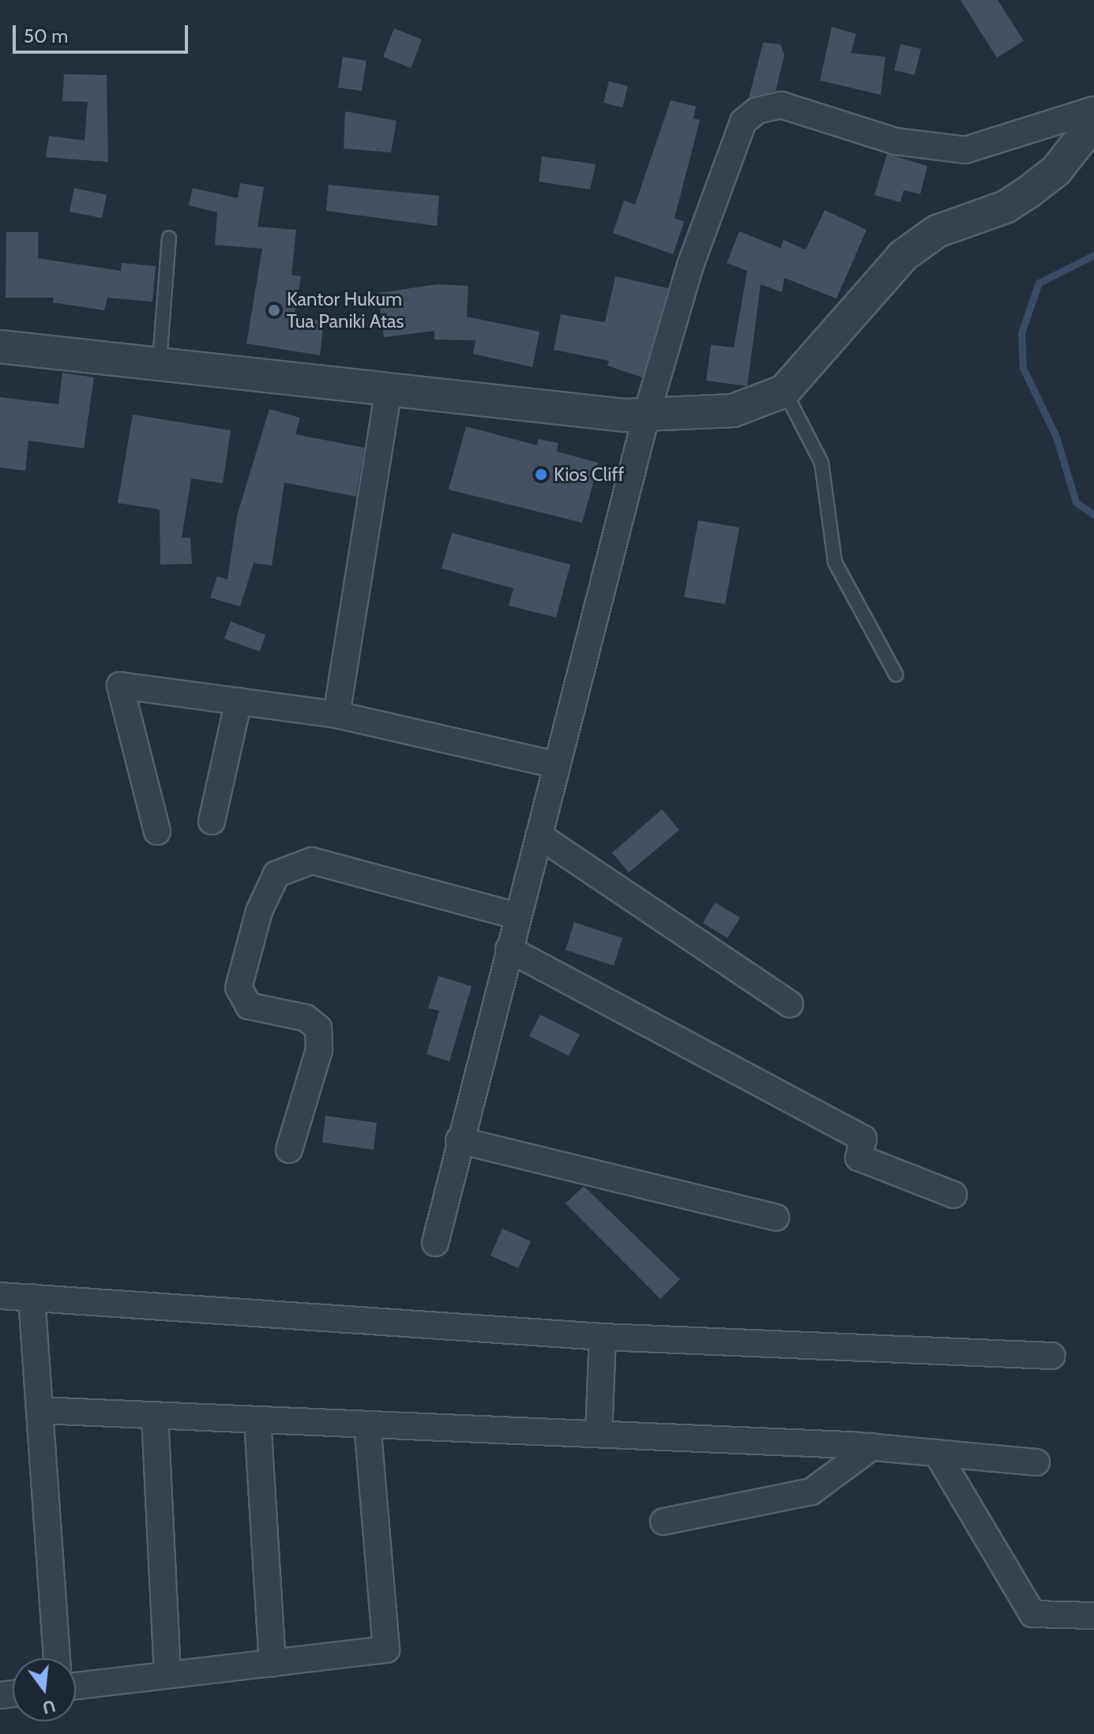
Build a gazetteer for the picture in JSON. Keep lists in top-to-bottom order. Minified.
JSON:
{"places":["Kantor Hukum Tua Paniki Atas","Kios Cliff"],"scale_bar":"50 m","north":"bottom"}
